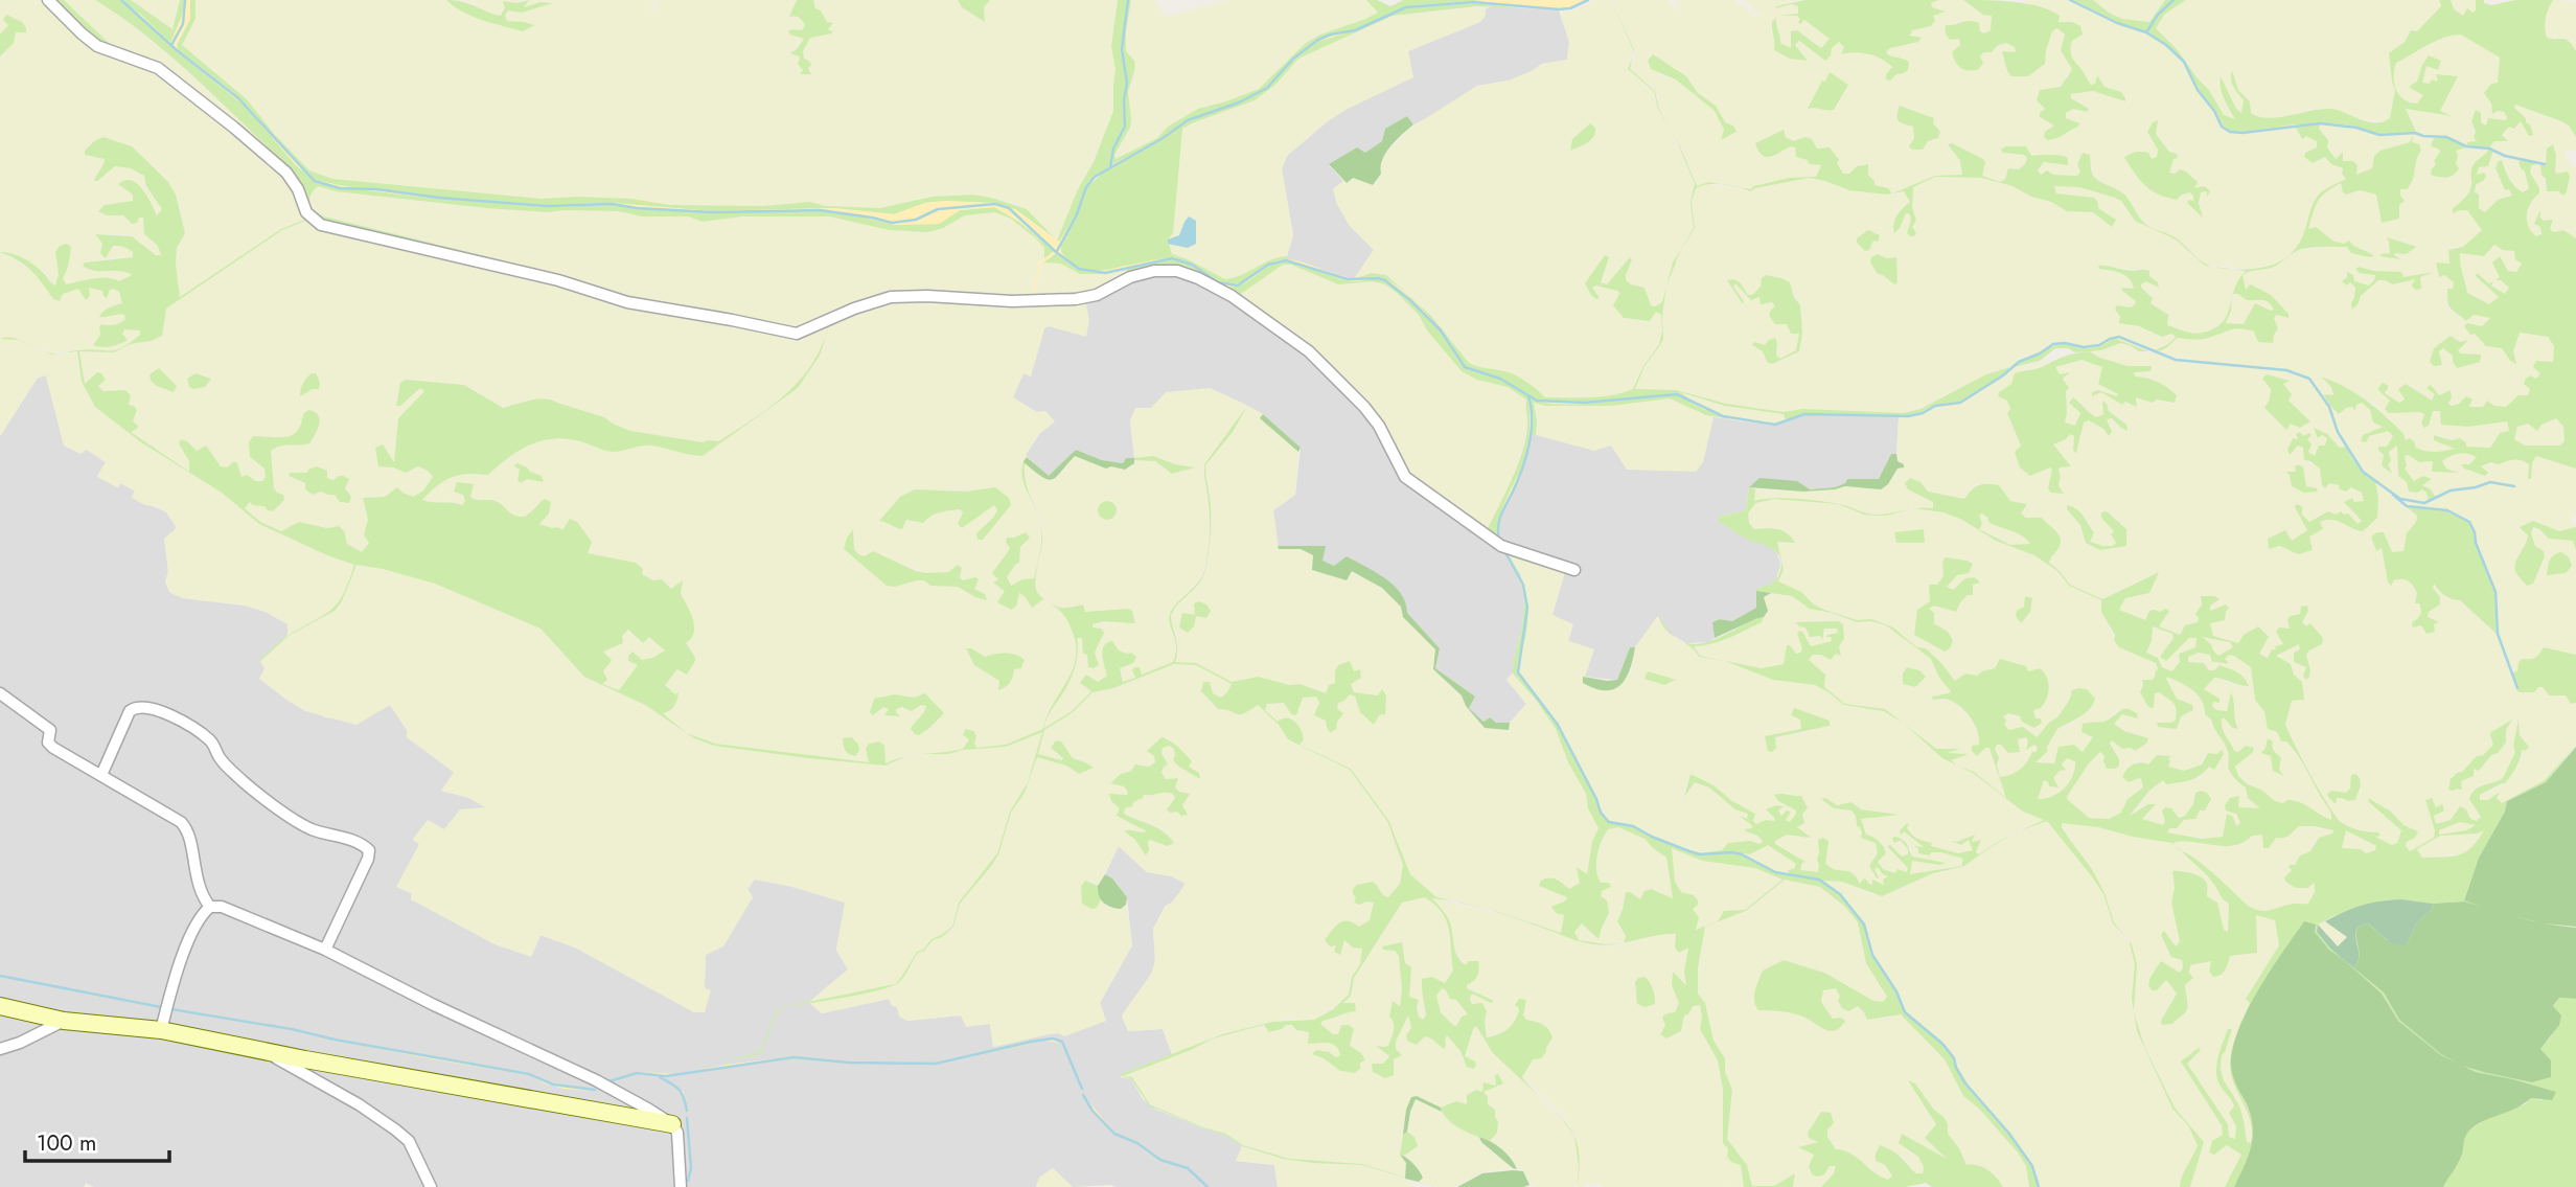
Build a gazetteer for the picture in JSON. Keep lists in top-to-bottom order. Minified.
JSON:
{"scale_bar":"100 m"}
